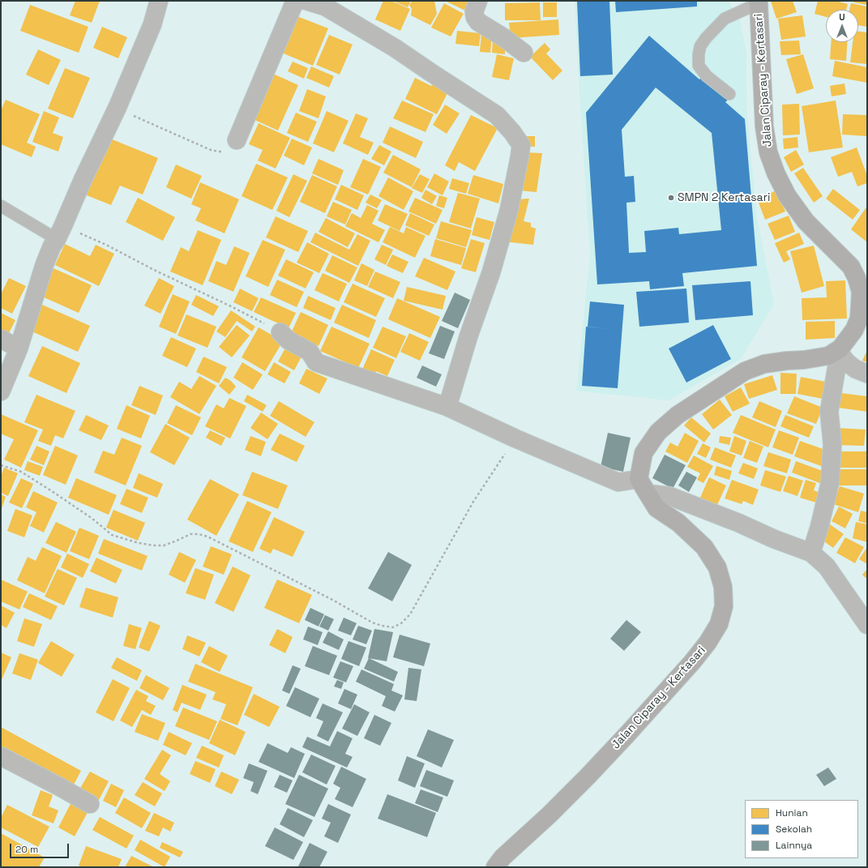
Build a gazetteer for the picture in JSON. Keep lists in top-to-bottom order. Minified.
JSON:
{"streets":{"main road":["Jalan Ciparay - Kertasari"]},"places":["SMPN 2 Kertasari"],"legend":["Hunian","Sekolah","Lainnya"],"scale_bar":"20 m","north":"top"}
